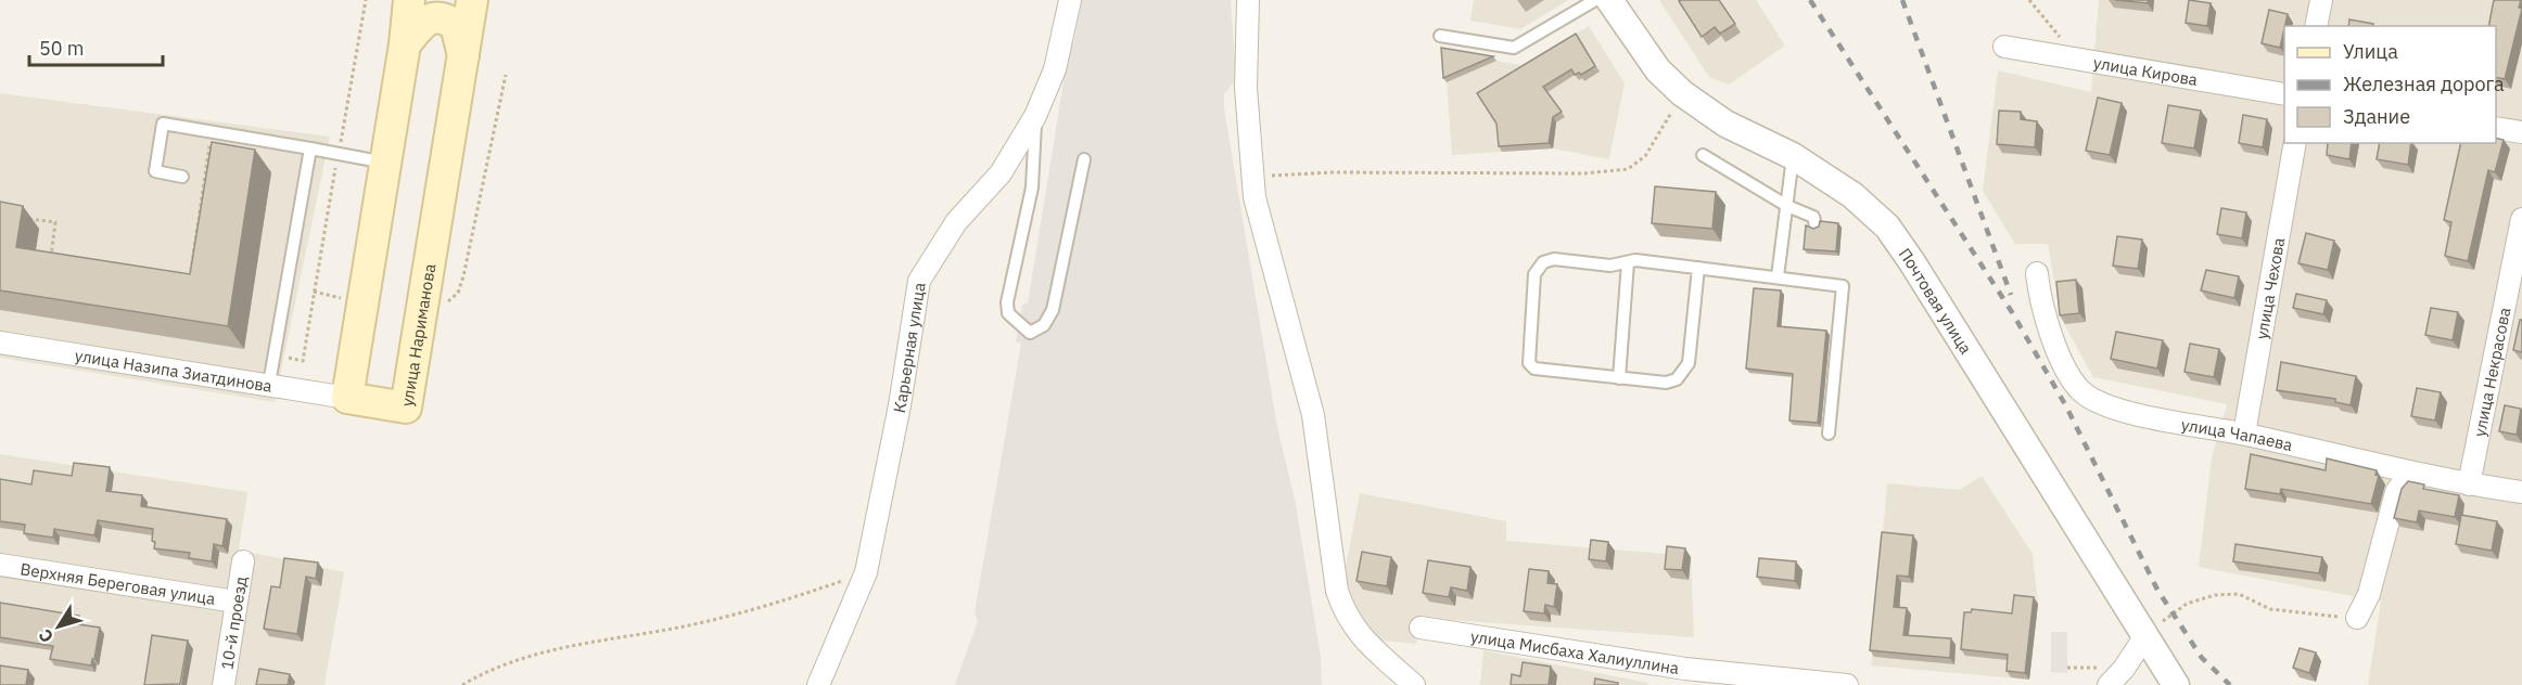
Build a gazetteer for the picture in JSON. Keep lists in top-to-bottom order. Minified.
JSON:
{"streets":{"main road":["улица Нариманова"],"street":["улица Кирова","улица Чехова","Почтовая улица","Карьерная улица","улица Назипа Зиатдинова","улица Некрасова","улица Чапаева","Верхняя Береговая улица","10-й проезд","улица Мисбаха Халиуллина"]},"crossings":[["улица Чехова","улица Чапаева"],["улица Нариманова","улица Назипа Зиатдинова"],["улица Некрасова","улица Чапаева"],["Верхняя Береговая улица","10-й проезд"]],"legend":["Улица","Железная дорога","Здание"],"scale_bar":"50 m","north":"bottom left"}
